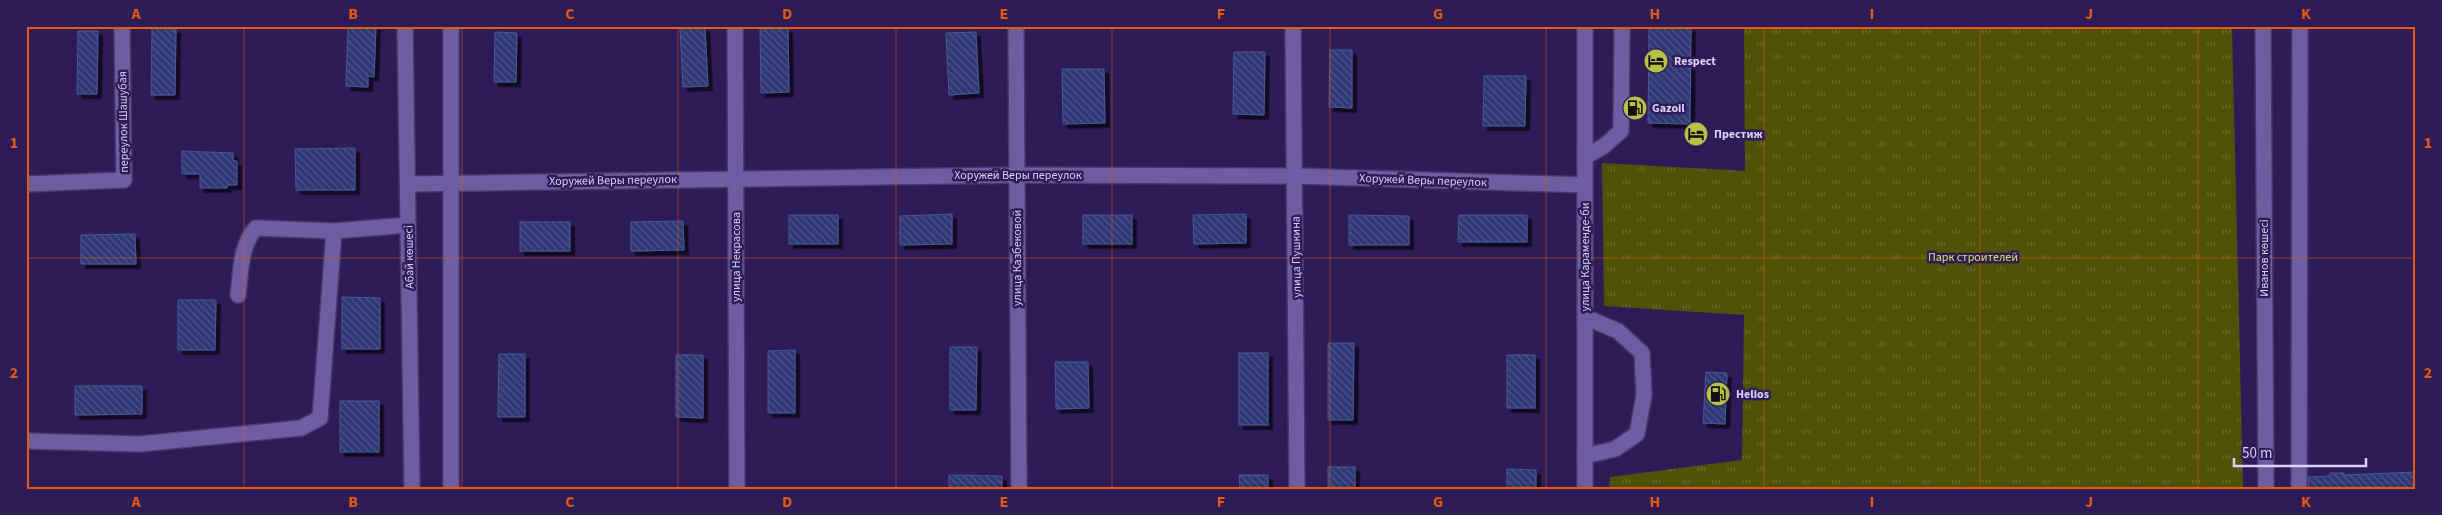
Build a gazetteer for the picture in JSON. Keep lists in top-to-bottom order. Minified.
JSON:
{"streets":{"street":["переулок Шашубая","Хоружей Веры переулок","Абай көшесі","улица Некрасова","улица Пушкина","улица Караменде-би","улица Казбековой","Иванов көшесі"]},"crossings":[["Хоружей Веры переулок","Абай көшесі"],["Хоружей Веры переулок","улица Некрасова"],["Хоружей Веры переулок","улица Пушкина"],["Хоружей Веры переулок","улица Караменде-би"],["Хоружей Веры переулок","улица Казбековой"]],"parks":["Парк строителей"],"places":{"hotel":["Respect","Престиж"],"fuel station":["Gazoil","Helios"]},"scale_bar":"50 m","grid":{"columns":["A","B","C","D","E","F","G","H","I","J","K"],"rows":["1","2"]}}
